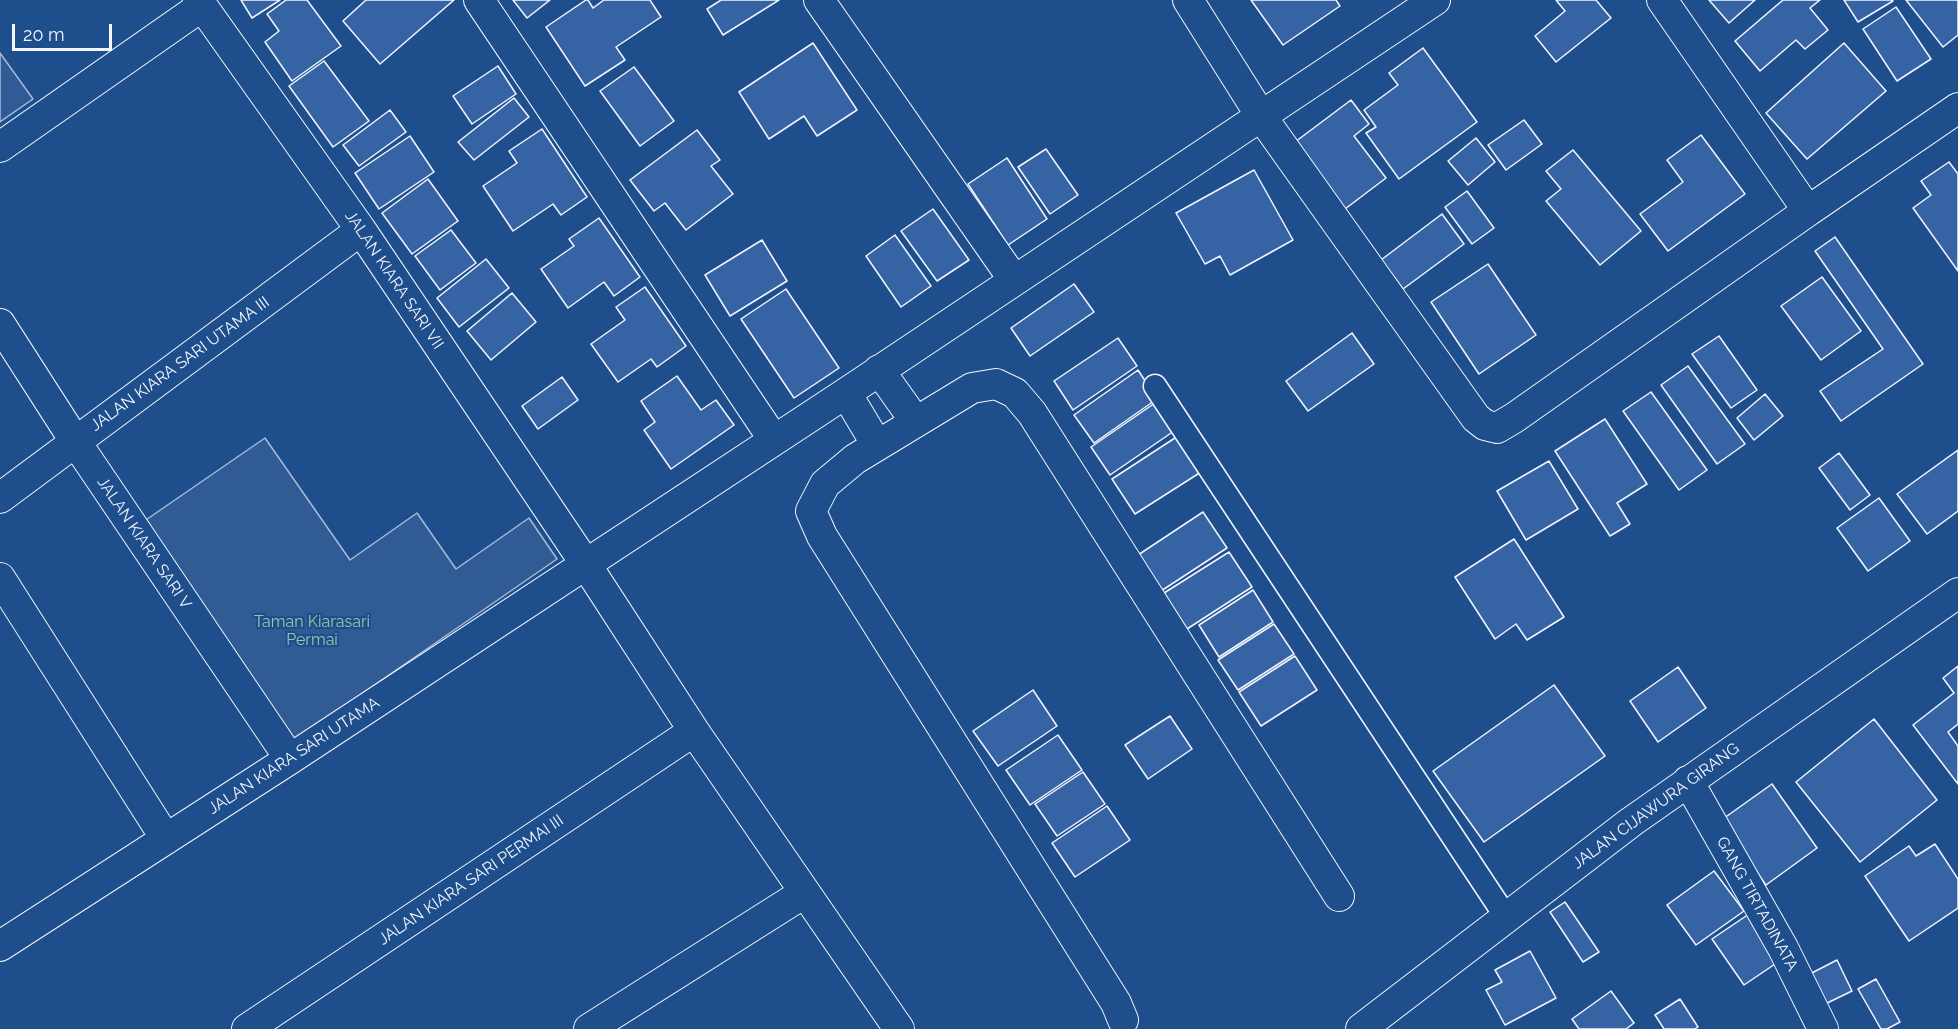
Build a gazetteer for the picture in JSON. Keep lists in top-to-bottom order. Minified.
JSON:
{"streets":{"street":["JALAN KIARA SARI VII","JALAN KIARA SARI UTAMA III","JALAN KIARA SARI V","JALAN KIARA SARI UTAMA","JALAN CIJAWURA GIRANG","JALAN KIARA SARI PERMAI III","GANG TIRTADINATA"]},"crossings":[["JALAN KIARA SARI VII","JALAN KIARA SARI UTAMA III"],["JALAN KIARA SARI VII","JALAN KIARA SARI UTAMA"],["JALAN KIARA SARI VII","JALAN KIARA SARI PERMAI III"],["JALAN KIARA SARI UTAMA III","JALAN KIARA SARI V"],["JALAN KIARA SARI V","JALAN KIARA SARI UTAMA"],["JALAN CIJAWURA GIRANG","GANG TIRTADINATA"]],"parks":["Taman Kiarasari Permai"],"scale_bar":"20 m"}
